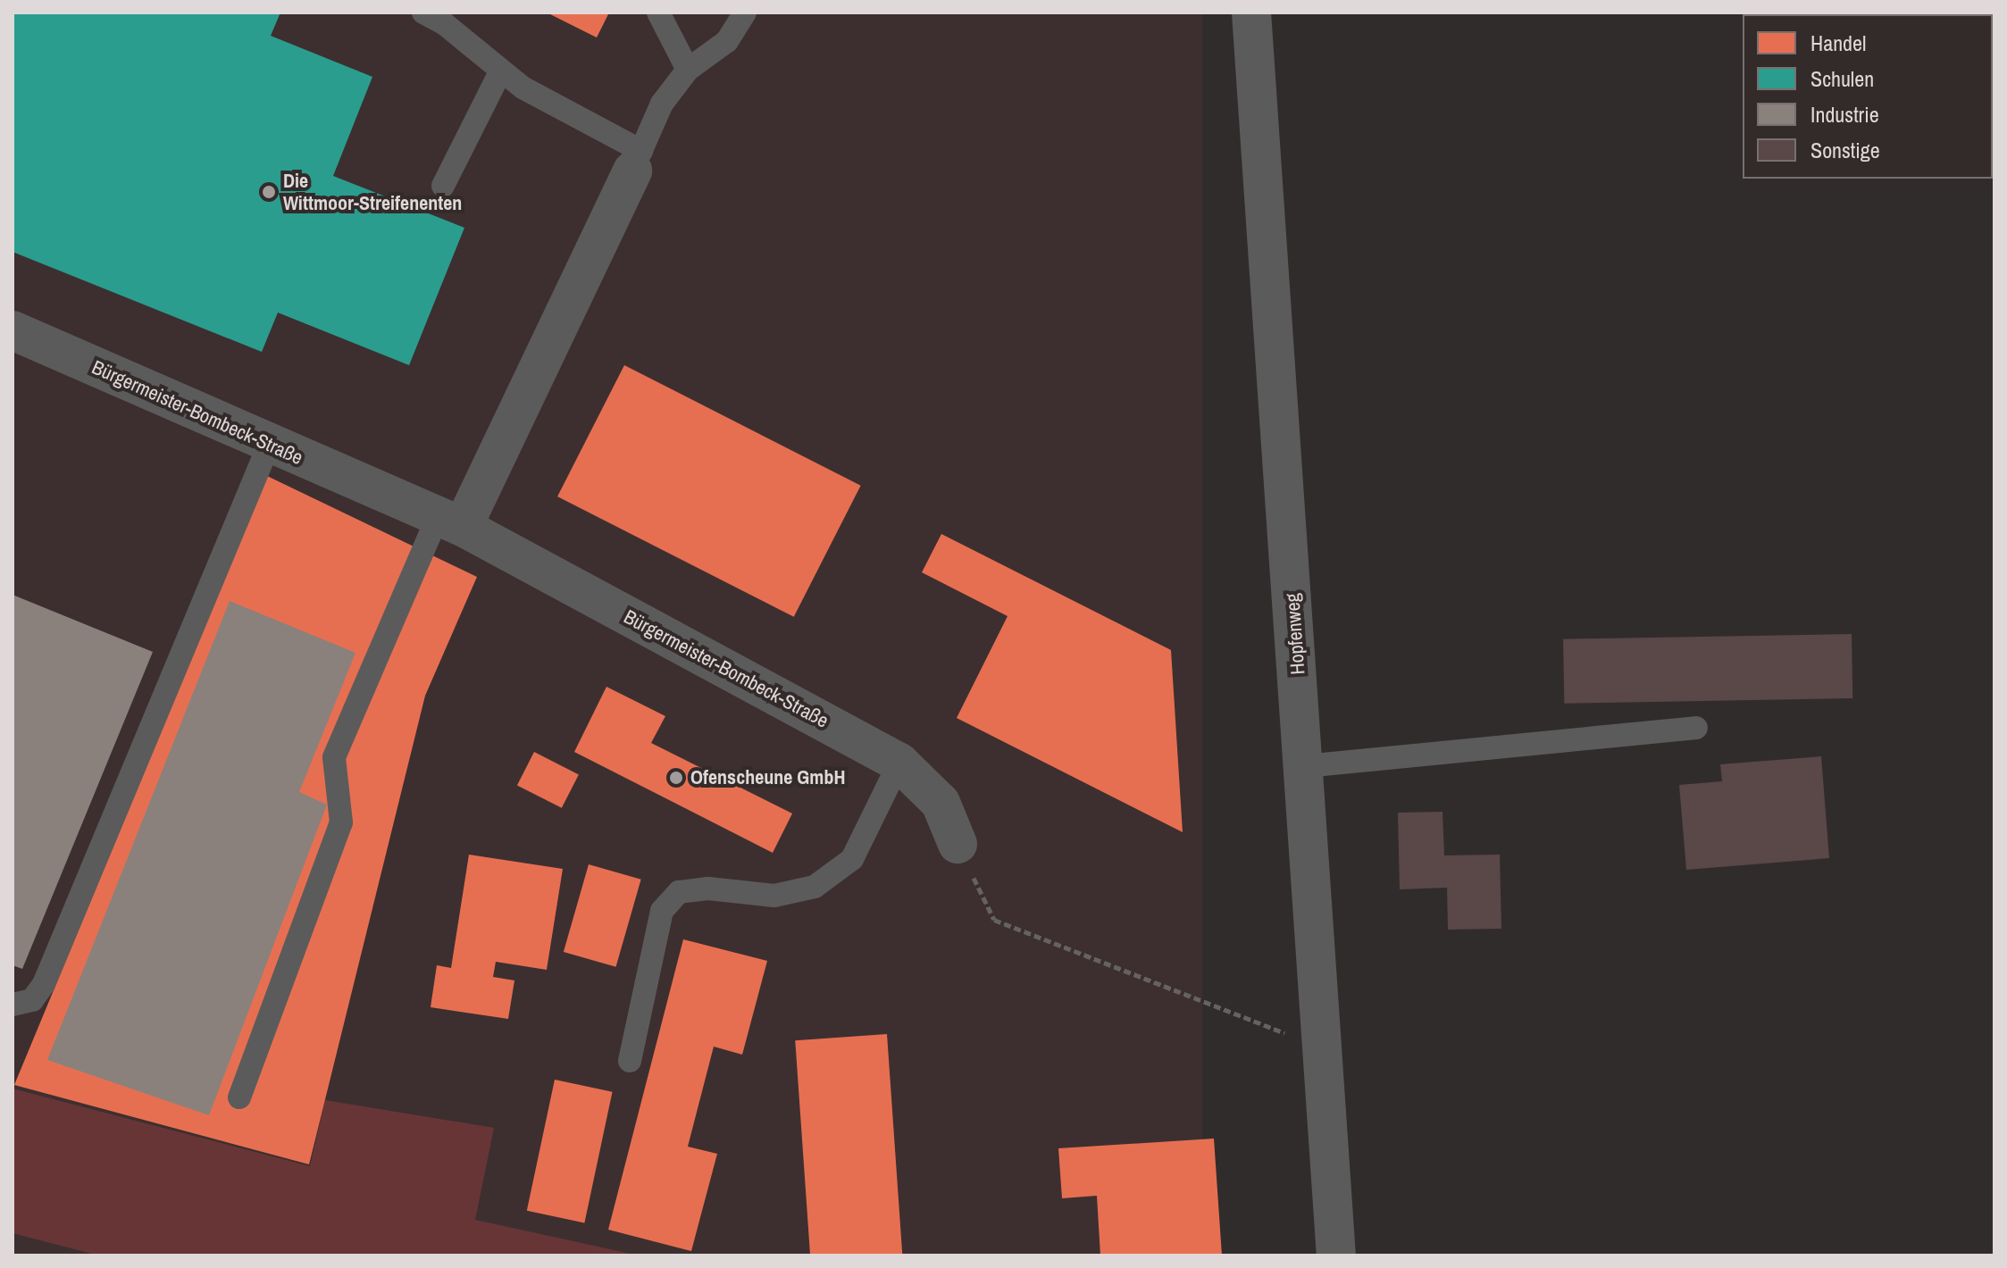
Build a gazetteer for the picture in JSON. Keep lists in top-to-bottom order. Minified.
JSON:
{"streets":{"street":["Bürgermeister-Bombeck-Straße","Hopfenweg"]},"places":["Die Wittmoor-Streifenenten","Ofenscheune GmbH"],"legend":["Handel","Schulen","Industrie","Sonstige"]}
